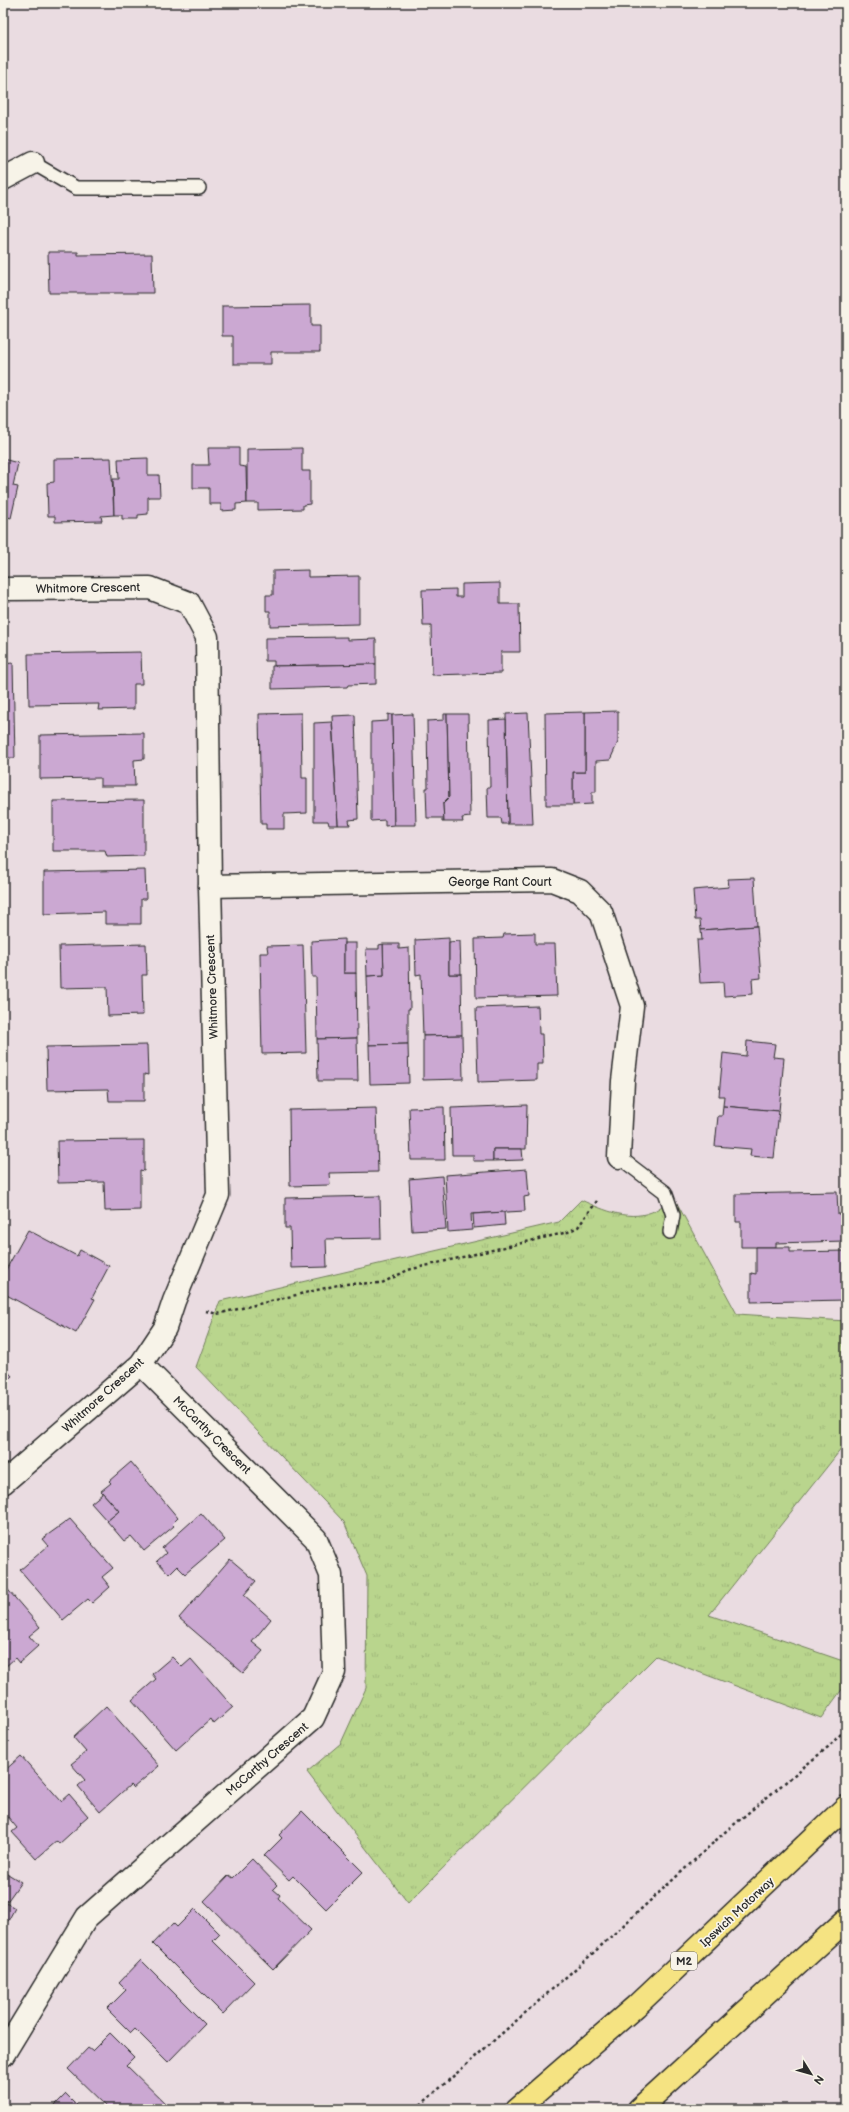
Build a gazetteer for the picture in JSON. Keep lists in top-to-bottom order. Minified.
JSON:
{"streets":{"highway":["Ipswich Motorway","M2"],"street":["Whitmore Crescent","George Rant Court","McCarthy Crescent"]},"crossings":[["Whitmore Crescent","George Rant Court"],["Whitmore Crescent","McCarthy Crescent"]],"north":"bottom right"}
